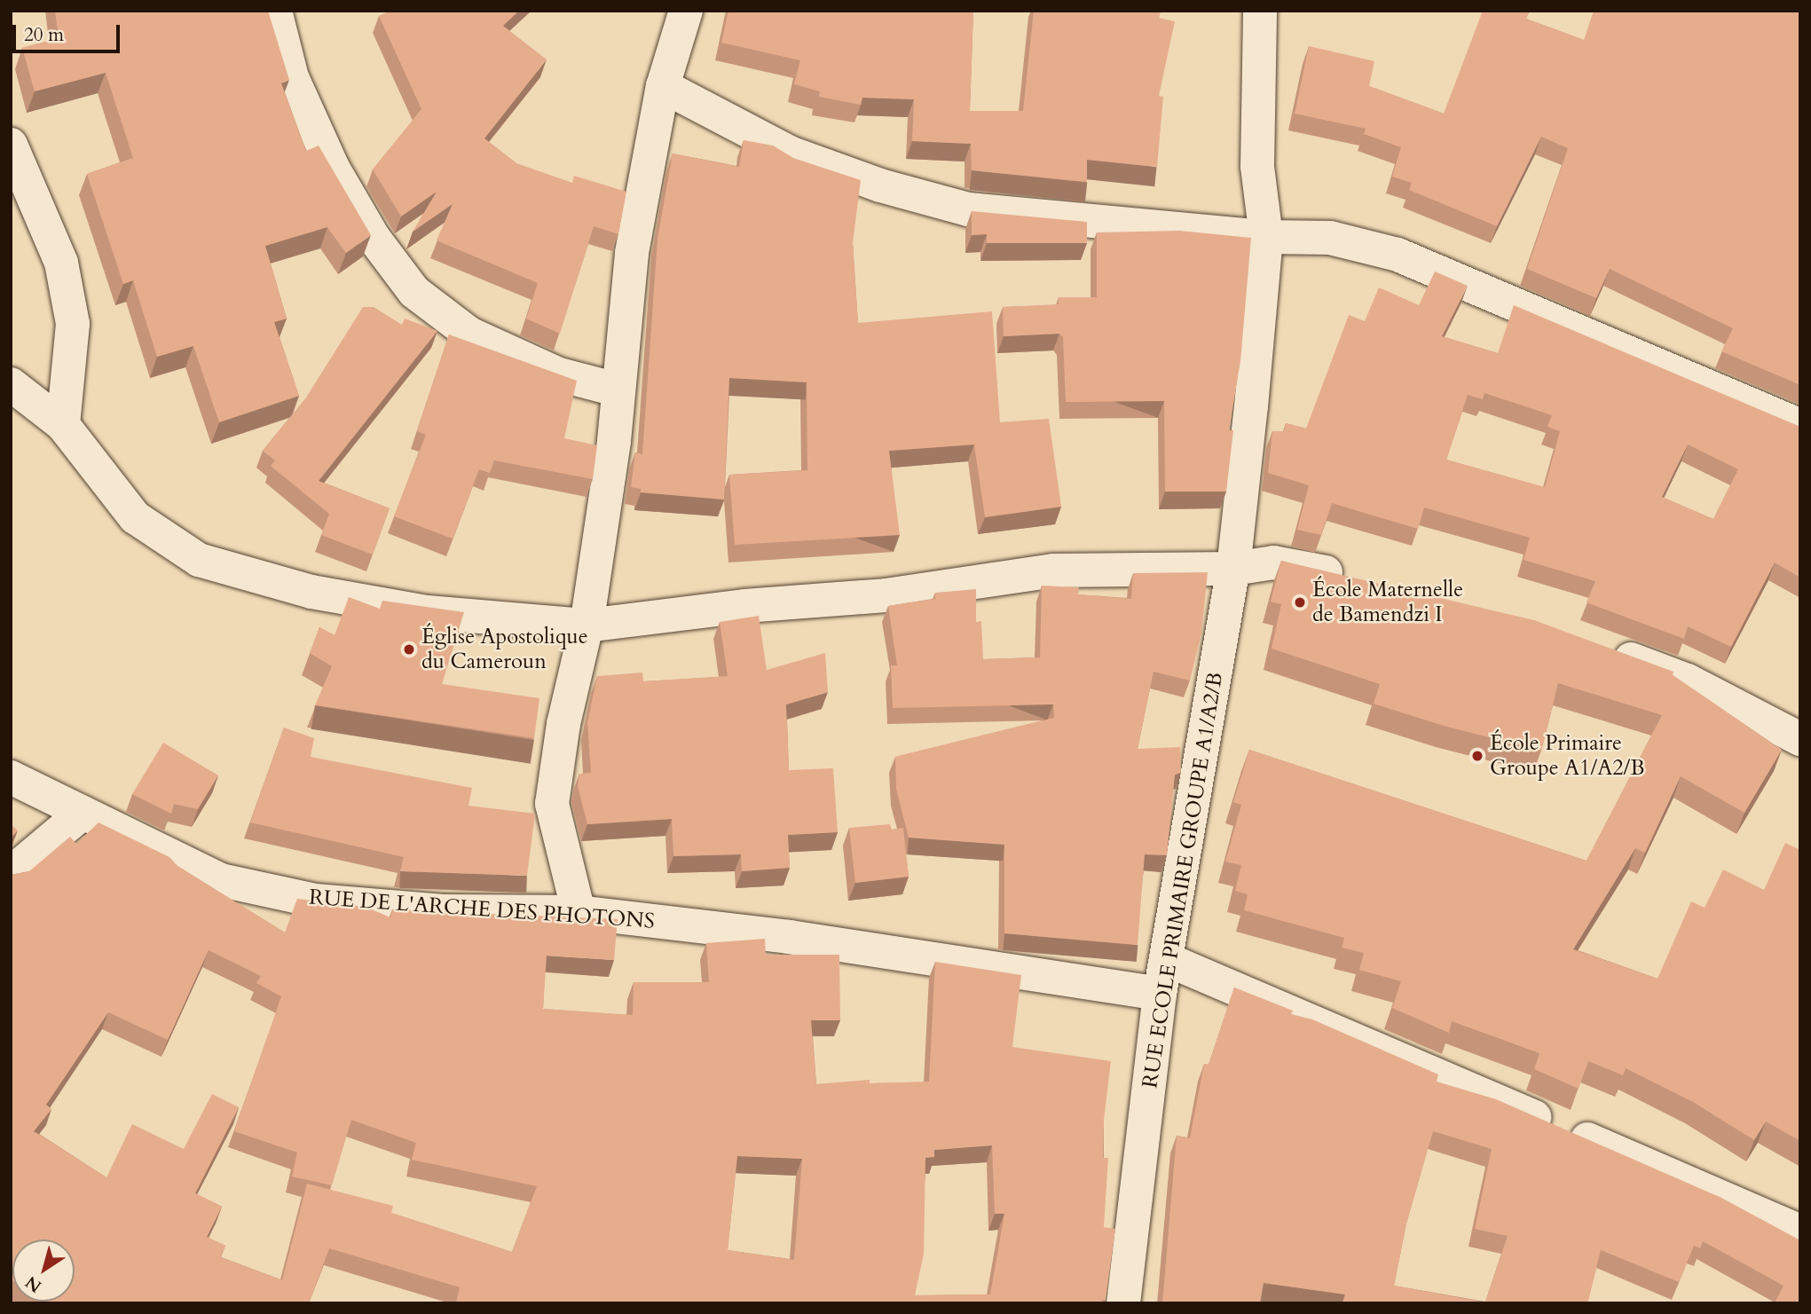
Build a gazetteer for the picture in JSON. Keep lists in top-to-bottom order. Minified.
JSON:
{"streets":{"street":["RUE ECOLE PRIMAIRE GROUPE A1/A2/B","RUE DE L'ARCHE DES PHOTONS"]},"crossings":[["RUE ECOLE PRIMAIRE GROUPE A1/A2/B","RUE DE L'ARCHE DES PHOTONS"]],"places":["École Maternelle de Bamendzi I","Église Apostolique du Cameroun","École Primaire Groupe A1/A2/B"],"scale_bar":"20 m","north":"bottom left"}
